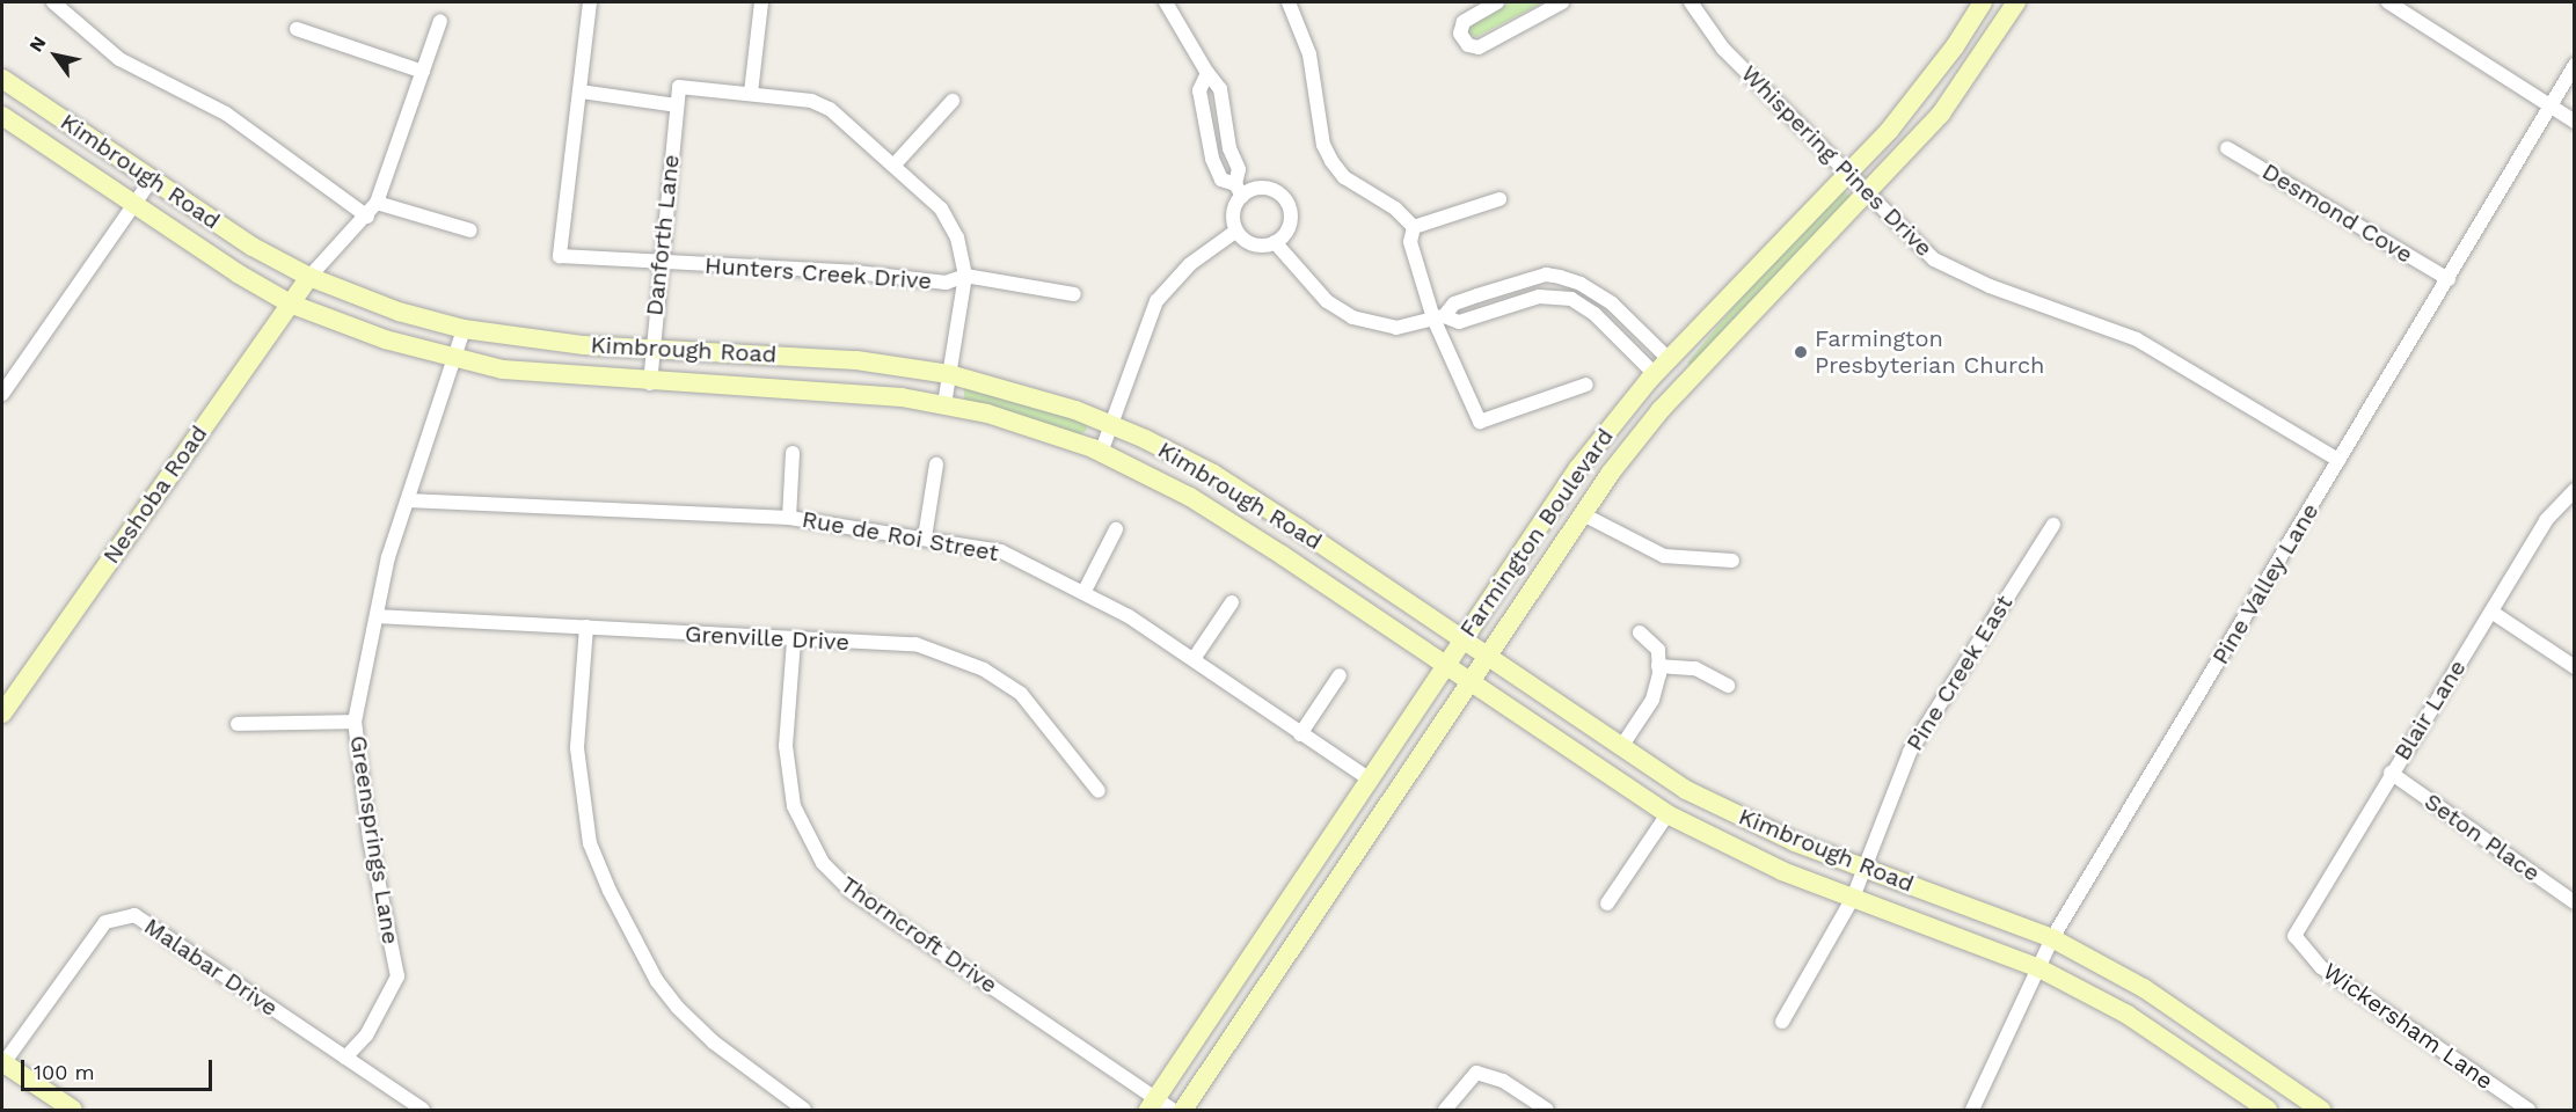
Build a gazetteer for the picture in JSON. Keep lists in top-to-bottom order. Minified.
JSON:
{"streets":{"street":["Whispering Pines Drive","Kimbrough Road","Desmond Cove","Danforth Lane","Hunters Creek Drive","Neshoba Road","Farmington Boulevard","Rue de Roi Street","Pine Valley Lane","Grenville Drive","Pine Creek East","Blair Lane","Seton Place","Greensprings Lane","Thorncroft Drive","Malabar Drive","Wickersham Lane"]},"crossings":[["Whispering Pines Drive","Farmington Boulevard"],["Whispering Pines Drive","Pine Valley Lane"],["Kimbrough Road","Danforth Lane"],["Kimbrough Road","Neshoba Road"],["Kimbrough Road","Farmington Boulevard"],["Kimbrough Road","Pine Valley Lane"],["Kimbrough Road","Pine Creek East"],["Kimbrough Road","Greensprings Lane"],["Desmond Cove","Pine Valley Lane"],["Danforth Lane","Hunters Creek Drive"],["Farmington Boulevard","Rue de Roi Street"],["Farmington Boulevard","Thorncroft Drive"],["Rue de Roi Street","Greensprings Lane"],["Grenville Drive","Greensprings Lane"],["Grenville Drive","Thorncroft Drive"],["Blair Lane","Seton Place"],["Blair Lane","Wickersham Lane"],["Greensprings Lane","Malabar Drive"]],"places":["Farmington Presbyterian Church"],"scale_bar":"100 m","north":"top left"}
